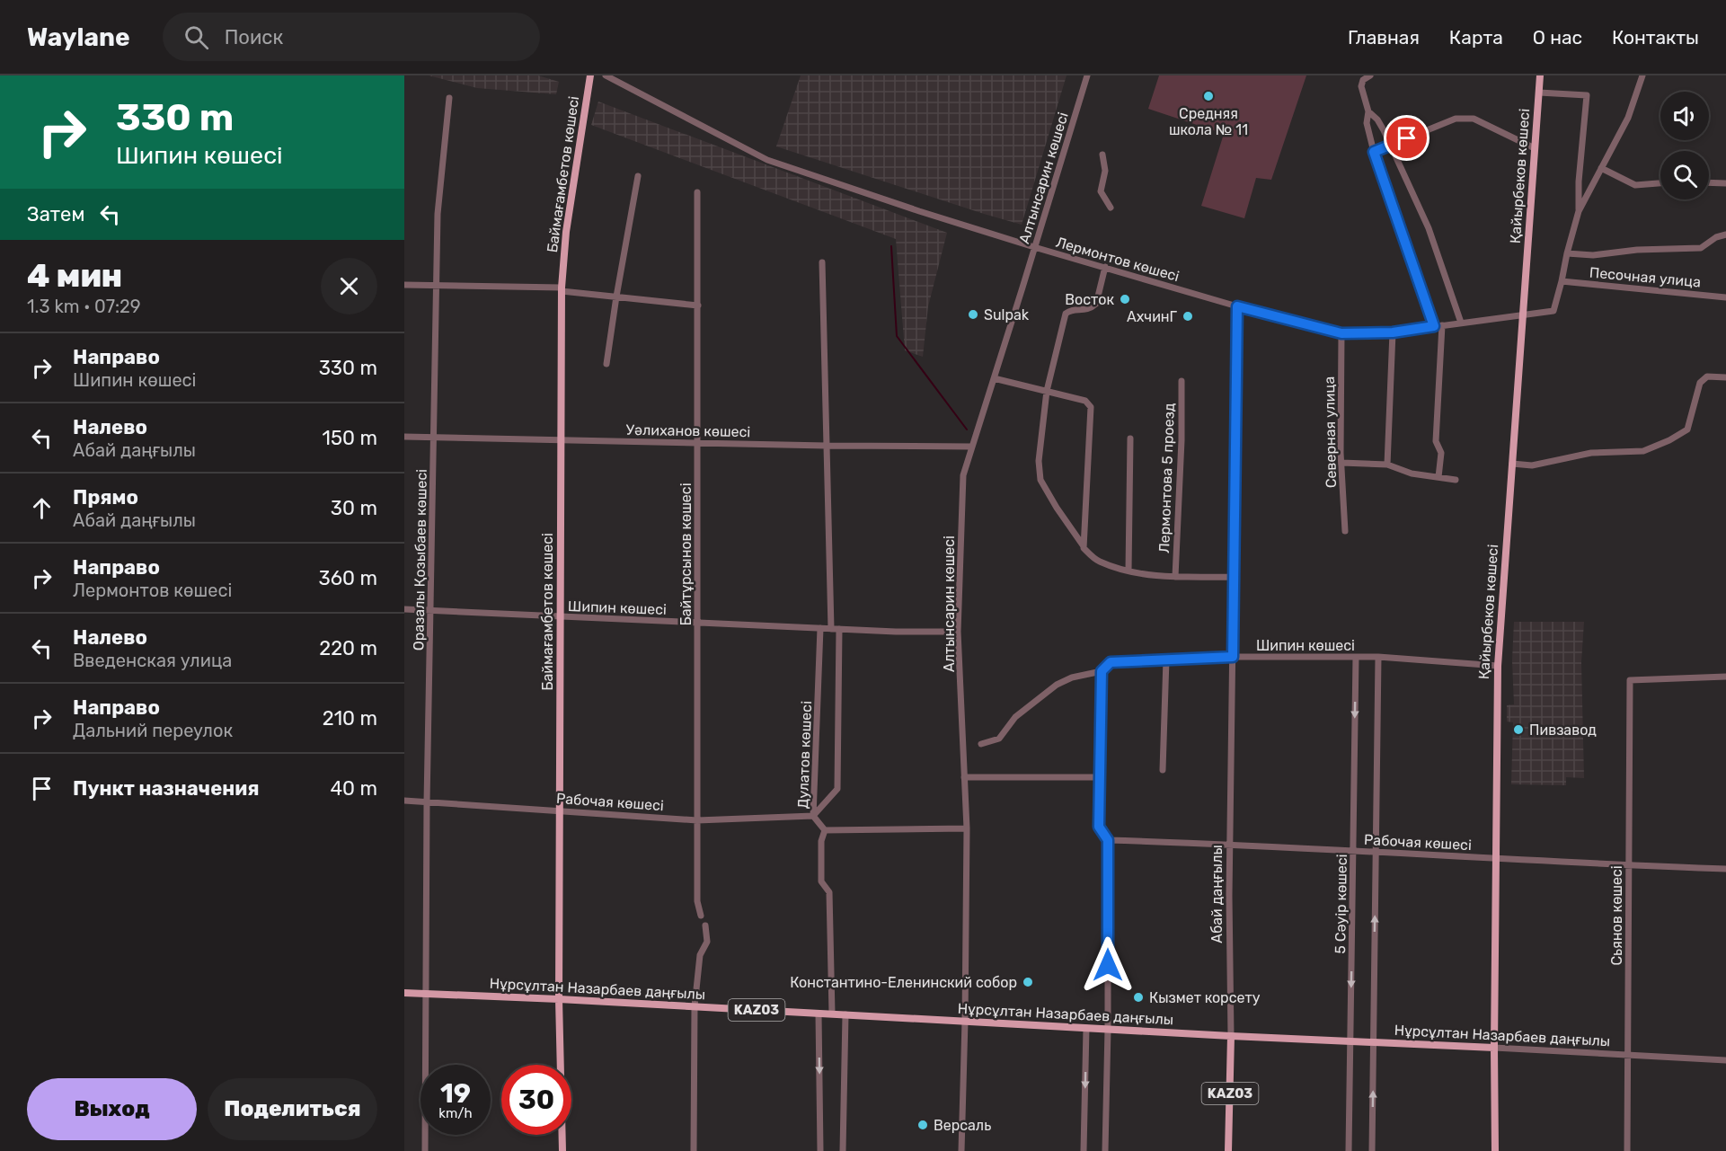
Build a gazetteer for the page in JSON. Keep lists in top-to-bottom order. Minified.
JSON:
{"streets":{"main road":["Баймағамбетов көшесі","Қайырбеков көшесі","Абай даңғылы","Нұрсұлтан Назарбаев даңғылы","KАZ03"],"street":["Алтынсарин көшесі","Лермонтов көшесі","Песочная улица","Уәлиханов көшесі","Северная улица","Лермонтова 5 проезд","Байтұрсынов көшесі","Оразалы Қозыбаев көшесі","Шипин көшесі","Дулатов көшесі","Рабочая көшесі","5 Сәуір көшесі","Сьянов көшесі"]},"crossings":[["Баймағамбетов көшесі","Уәлиханов көшесі"],["Баймағамбетов көшесі","Шипин көшесі"],["Баймағамбетов көшесі","Рабочая көшесі"],["Баймағамбетов көшесі","Нұрсұлтан Назарбаев даңғылы"],["Қайырбеков көшесі","Лермонтов көшесі"],["Қайырбеков көшесі","Шипин көшесі"],["Қайырбеков көшесі","Рабочая көшесі"],["Қайырбеков көшесі","Нұрсұлтан Назарбаев даңғылы"],["Алтынсарин көшесі","Лермонтов көшесі"],["Алтынсарин көшесі","Уәлиханов көшесі"],["Алтынсарин көшесі","Шипин көшесі"],["Алтынсарин көшесі","Нұрсұлтан Назарбаев даңғылы"],["Лермонтов көшесі","Песочная улица"],["Лермонтов көшесі","Северная улица"],["Уәлиханов көшесі","Байтұрсынов көшесі"],["Уәлиханов көшесі","Оразалы Қозыбаев көшесі"],["Байтұрсынов көшесі","Шипин көшесі"],["Байтұрсынов көшесі","Рабочая көшесі"],["Оразалы Қозыбаев көшесі","Шипин көшесі"],["Оразалы Қозыбаев көшесі","Рабочая көшесі"],["Оразалы Қозыбаев көшесі","Нұрсұлтан Назарбаев даңғылы"],["Шипин көшесі","Дулатов көшесі"],["Шипин көшесі","Абай даңғылы"],["Шипин көшесі","5 Сәуір көшесі"],["Дулатов көшесі","Рабочая көшесі"],["Рабочая көшесі","Абай даңғылы"],["Рабочая көшесі","5 Сәуір көшесі"],["Рабочая көшесі","Сьянов көшесі"],["Абай даңғылы","Нұрсұлтан Назарбаев даңғылы"],["5 Сәуір көшесі","Нұрсұлтан Назарбаев даңғылы"],["Сьянов көшесі","Нұрсұлтан Назарбаев даңғылы"]],"places":["Средняя школа № 11","Восток","Sulpak","АхчинГ","Пивзавод","Константино-Еленинский собор","Кызмет корсету","Версаль"],"page":{"header":"Waylane","search":"Поиск","nav":["Главная","Карта","О нас","Контакты"],"turn":["330 m","Шипин көшесі"],"then":"Затем","heading":["4 мин","1.3 km · 07:29"],"list":[{"name":"Направо","note":"Шипин көшесі","value":"330 m"},{"name":"Налево","note":"Абай даңғылы","value":"150 m"},{"name":"Прямо","note":"Абай даңғылы","value":"30 m"},{"name":"Направо","note":"Лермонтов көшесі","value":"360 m"},{"name":"Налево","note":"Введенская улица","value":"220 m"},{"name":"Направо","note":"Дальний переулок","value":"210 m"},{"name":"Пункт назначения","value":"40 m"}],"speed":"19 km/h","limit":"30","buttons":["Выход","Поделиться"]}}
